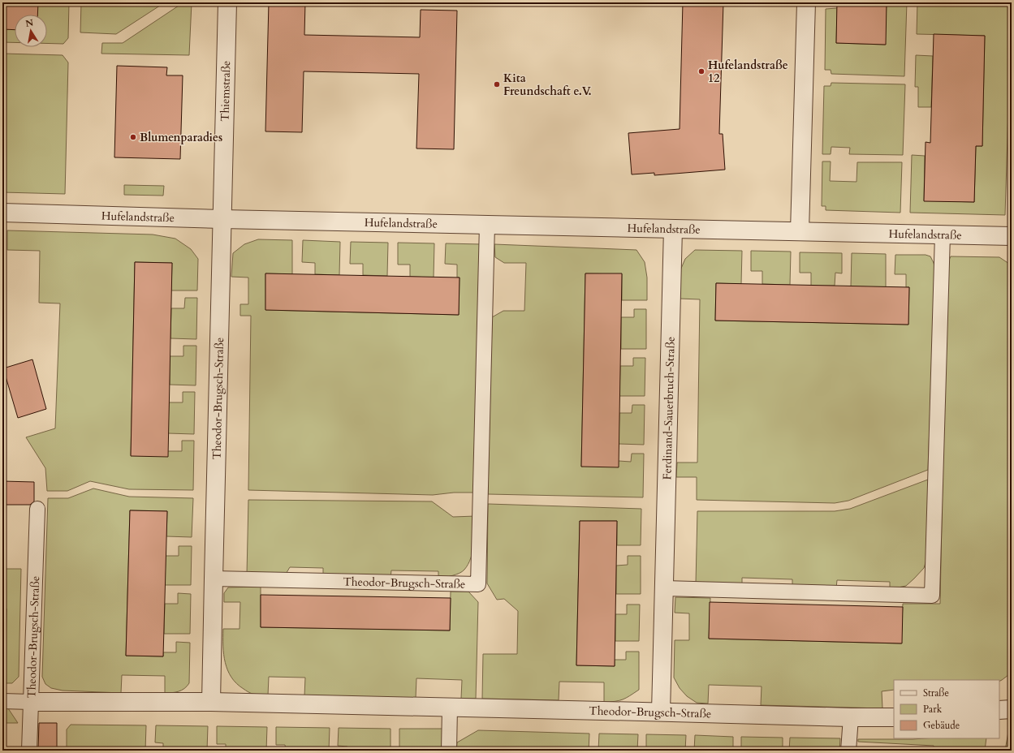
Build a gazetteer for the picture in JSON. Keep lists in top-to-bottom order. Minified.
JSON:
{"streets":{"street":["Thiemstraße","Hufelandstraße","Theodor-Brugsch-Straße","Ferdinand-Sauerbruch-Straße"]},"crossings":[["Thiemstraße","Hufelandstraße"],["Thiemstraße","Theodor-Brugsch-Straße"],["Hufelandstraße","Theodor-Brugsch-Straße"],["Hufelandstraße","Ferdinand-Sauerbruch-Straße"],["Theodor-Brugsch-Straße","Ferdinand-Sauerbruch-Straße"]],"places":["Hufelandstraße 12","Kita Freundschaft e.V.","Blumenparadies"],"legend":["Straße","Park","Gebäude"],"north":"top"}
